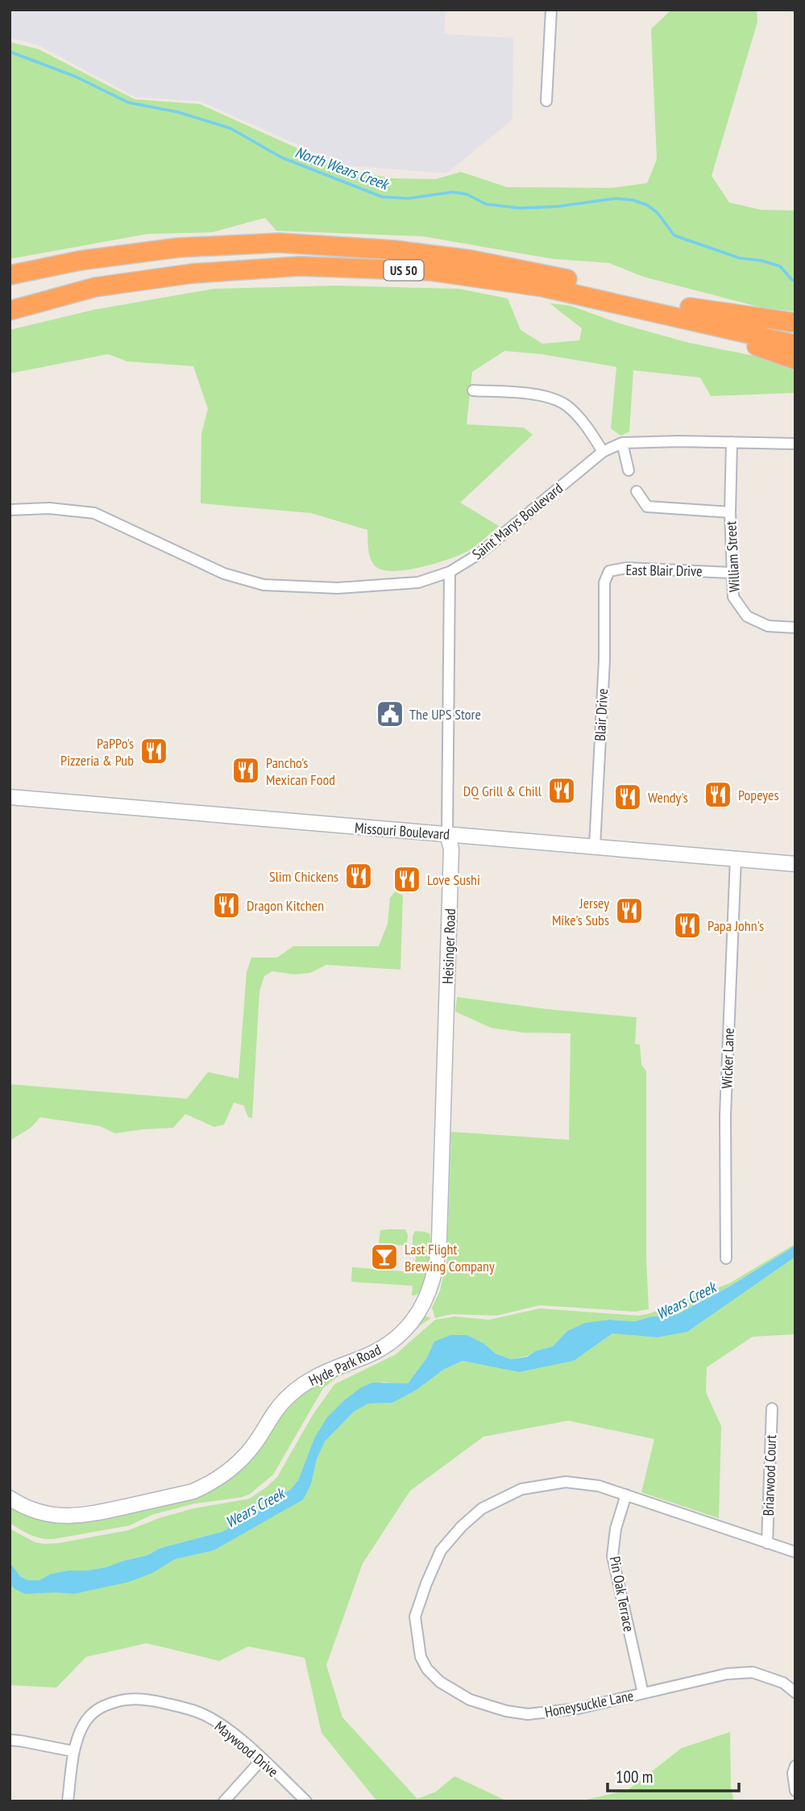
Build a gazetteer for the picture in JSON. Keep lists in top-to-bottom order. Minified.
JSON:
{"streets":{"highway":["US 50"],"street":["Saint Marys Boulevard","William Street","East Blair Drive","Blair Drive","Missouri Boulevard","Heisinger Road","Wicker Lane","Hyde Park Road","Briarwood Court","Pin Oak Terrace","Honeysuckle Lane","Maywood Drive"]},"crossings":[["Saint Marys Boulevard","William Street"],["Saint Marys Boulevard","Heisinger Road"],["William Street","East Blair Drive"],["East Blair Drive","Blair Drive"],["Blair Drive","Missouri Boulevard"],["Missouri Boulevard","Heisinger Road"],["Missouri Boulevard","Wicker Lane"],["Heisinger Road","Hyde Park Road"],["Briarwood Court","Honeysuckle Lane"],["Pin Oak Terrace","Honeysuckle Lane"]],"water":["North Wears Creek","Wears Creek"],"places":{"public building":["The UPS Store"],"restaurant":["PaPPo's Pizzeria & Pub","Pancho's Mexican Food","DQ Grill & Chill","Popeyes","Wendy's","Slim Chickens","Love Sushi","Dragon Kitchen","Jersey Mike's Subs","Papa John's"],"bar":["Last Flight Brewing Company"]},"scale_bar":"100 m"}
